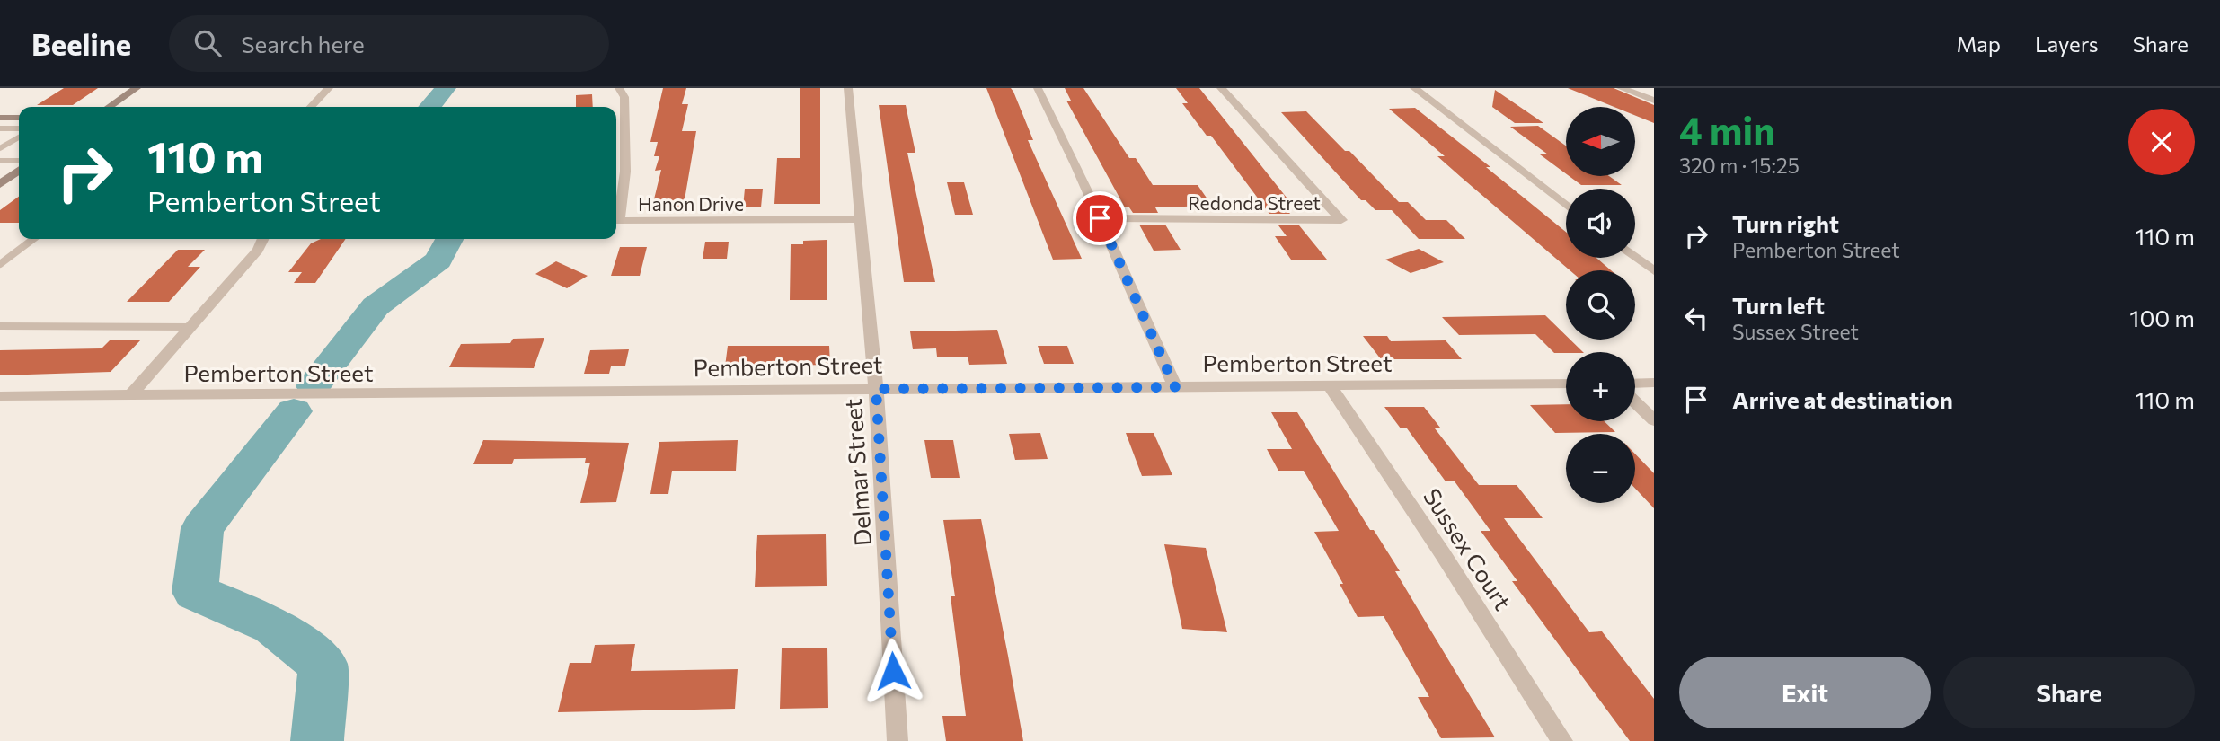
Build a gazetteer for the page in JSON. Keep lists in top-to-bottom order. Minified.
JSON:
{"streets":{"street":["Redonda Street","Hanon Drive","Pemberton Street","Delmar Street","Sussex Court"]},"crossings":[["Hanon Drive","Delmar Street"],["Pemberton Street","Delmar Street"],["Pemberton Street","Sussex Court"]],"north":"left","page":{"header":"Beeline","search":"Search here","nav":["Map","Layers","Share"],"heading":["4 min","320 m · 15:25"],"map_buttons":["+","−"],"turn":["110 m","Pemberton Street"],"list":[{"name":"Turn right","note":"Pemberton Street","value":"110 m"},{"name":"Turn left","note":"Sussex Street","value":"100 m"},{"name":"Arrive at destination","value":"110 m"}],"buttons":["Exit","Share"]}}
